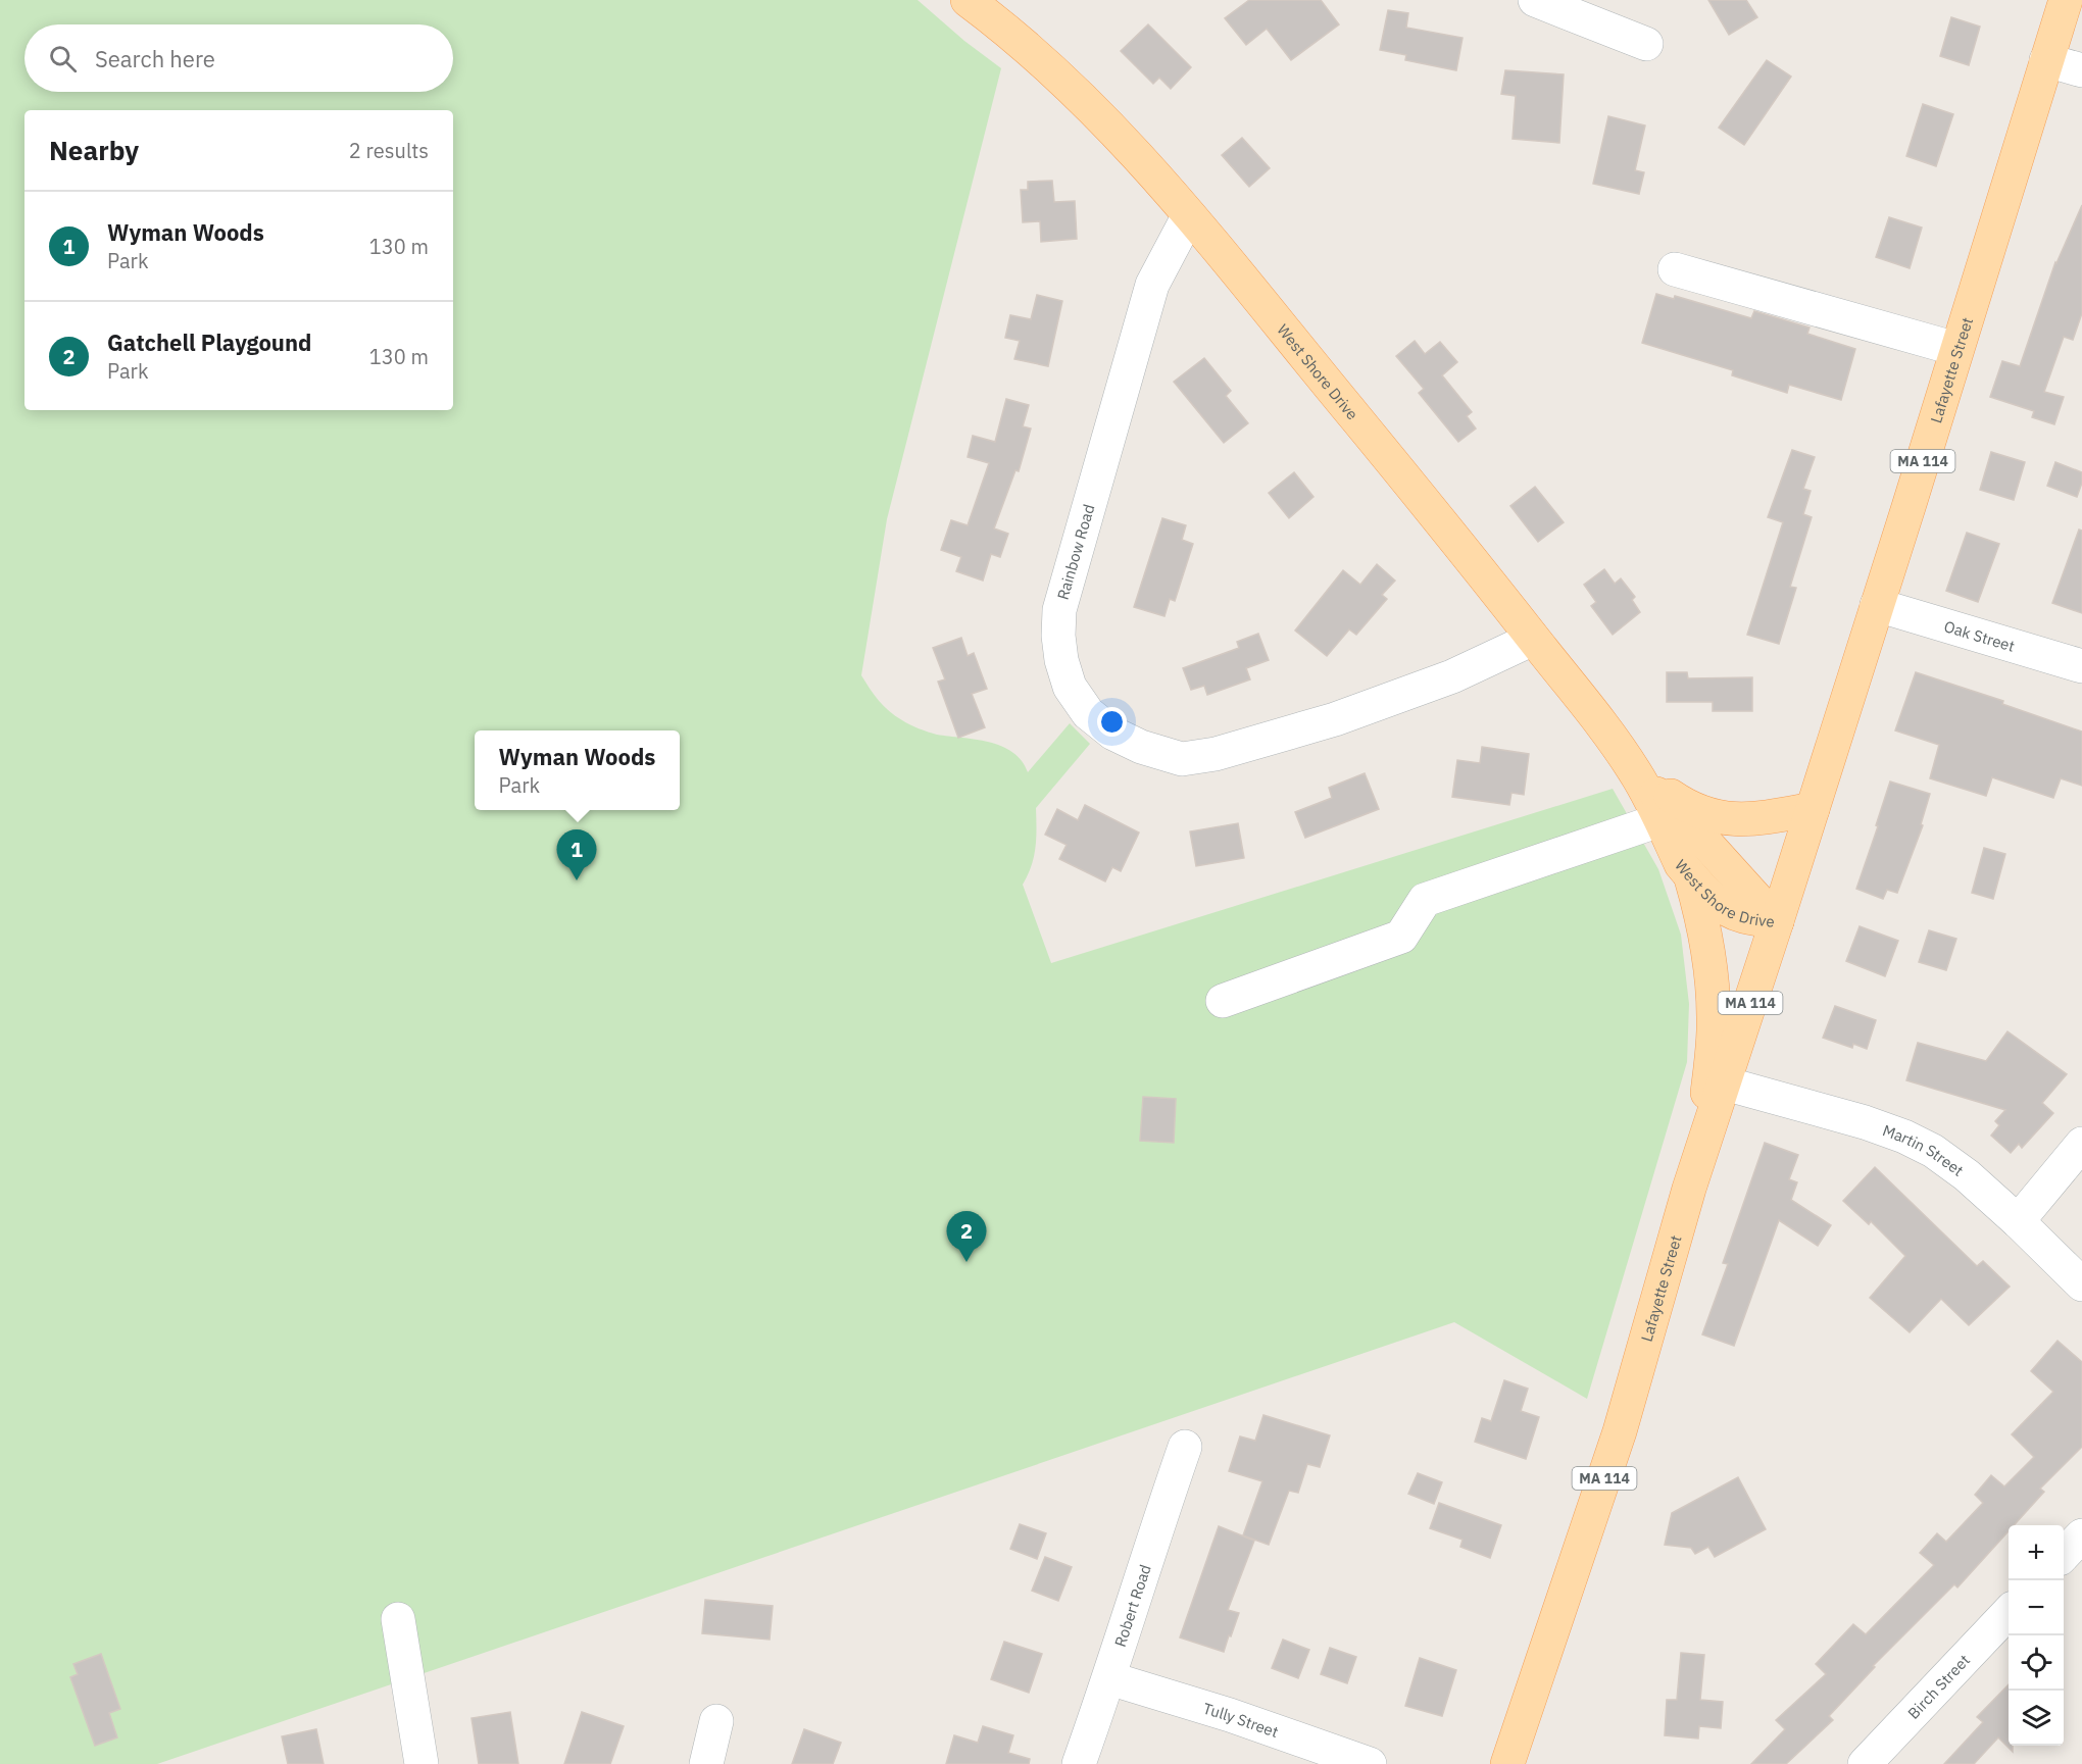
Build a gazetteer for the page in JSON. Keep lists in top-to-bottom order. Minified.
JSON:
{"streets":{"main road":["Lafayette Street","West Shore Drive","MA 114"],"street":["Rainbow Road","Oak Street","Martin Street","Robert Road","Birch Street","Tully Street"]},"crossings":[["Lafayette Street","West Shore Drive"],["Lafayette Street","Oak Street"],["Lafayette Street","Martin Street"],["West Shore Drive","Rainbow Road"],["Robert Road","Tully Street"]],"page":{"search":"Search here","heading":["Nearby","2 results"],"list":[{"mark":"1","name":"Wyman Woods","note":"Park","value":"130 m"},{"mark":"2","name":"Gatchell Playgound","note":"Park","value":"130 m"}],"popup":["Wyman Woods","Park"],"pins":["1","2"],"map_buttons":["+","−"]}}
